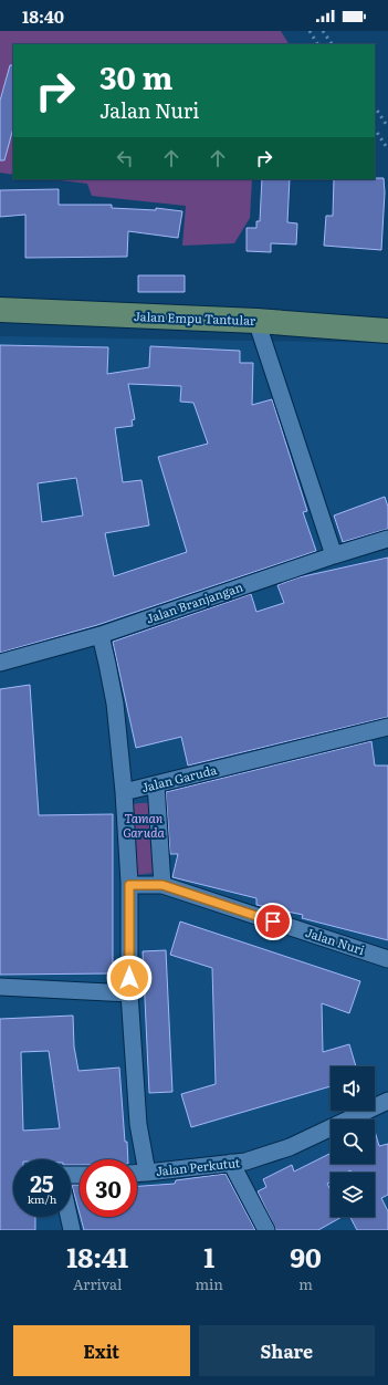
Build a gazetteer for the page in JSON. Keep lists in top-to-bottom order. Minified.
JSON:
{"streets":{"main road":["Jalan Empu Tantular"],"street":["Jalan Branjangan","Jalan Garuda","Jalan Nuri","Jalan Perkutut"]},"crossings":[["Jalan Branjangan","Jalan Garuda"]],"parks":["Taman Garuda"],"page":{"status":"18:40","turn":["30 m","Jalan Nuri"],"speed":"25 km/h","limit":"30","eta":["18:41","Arrival","1","min","90","m"],"buttons":["Exit","Share"]}}
